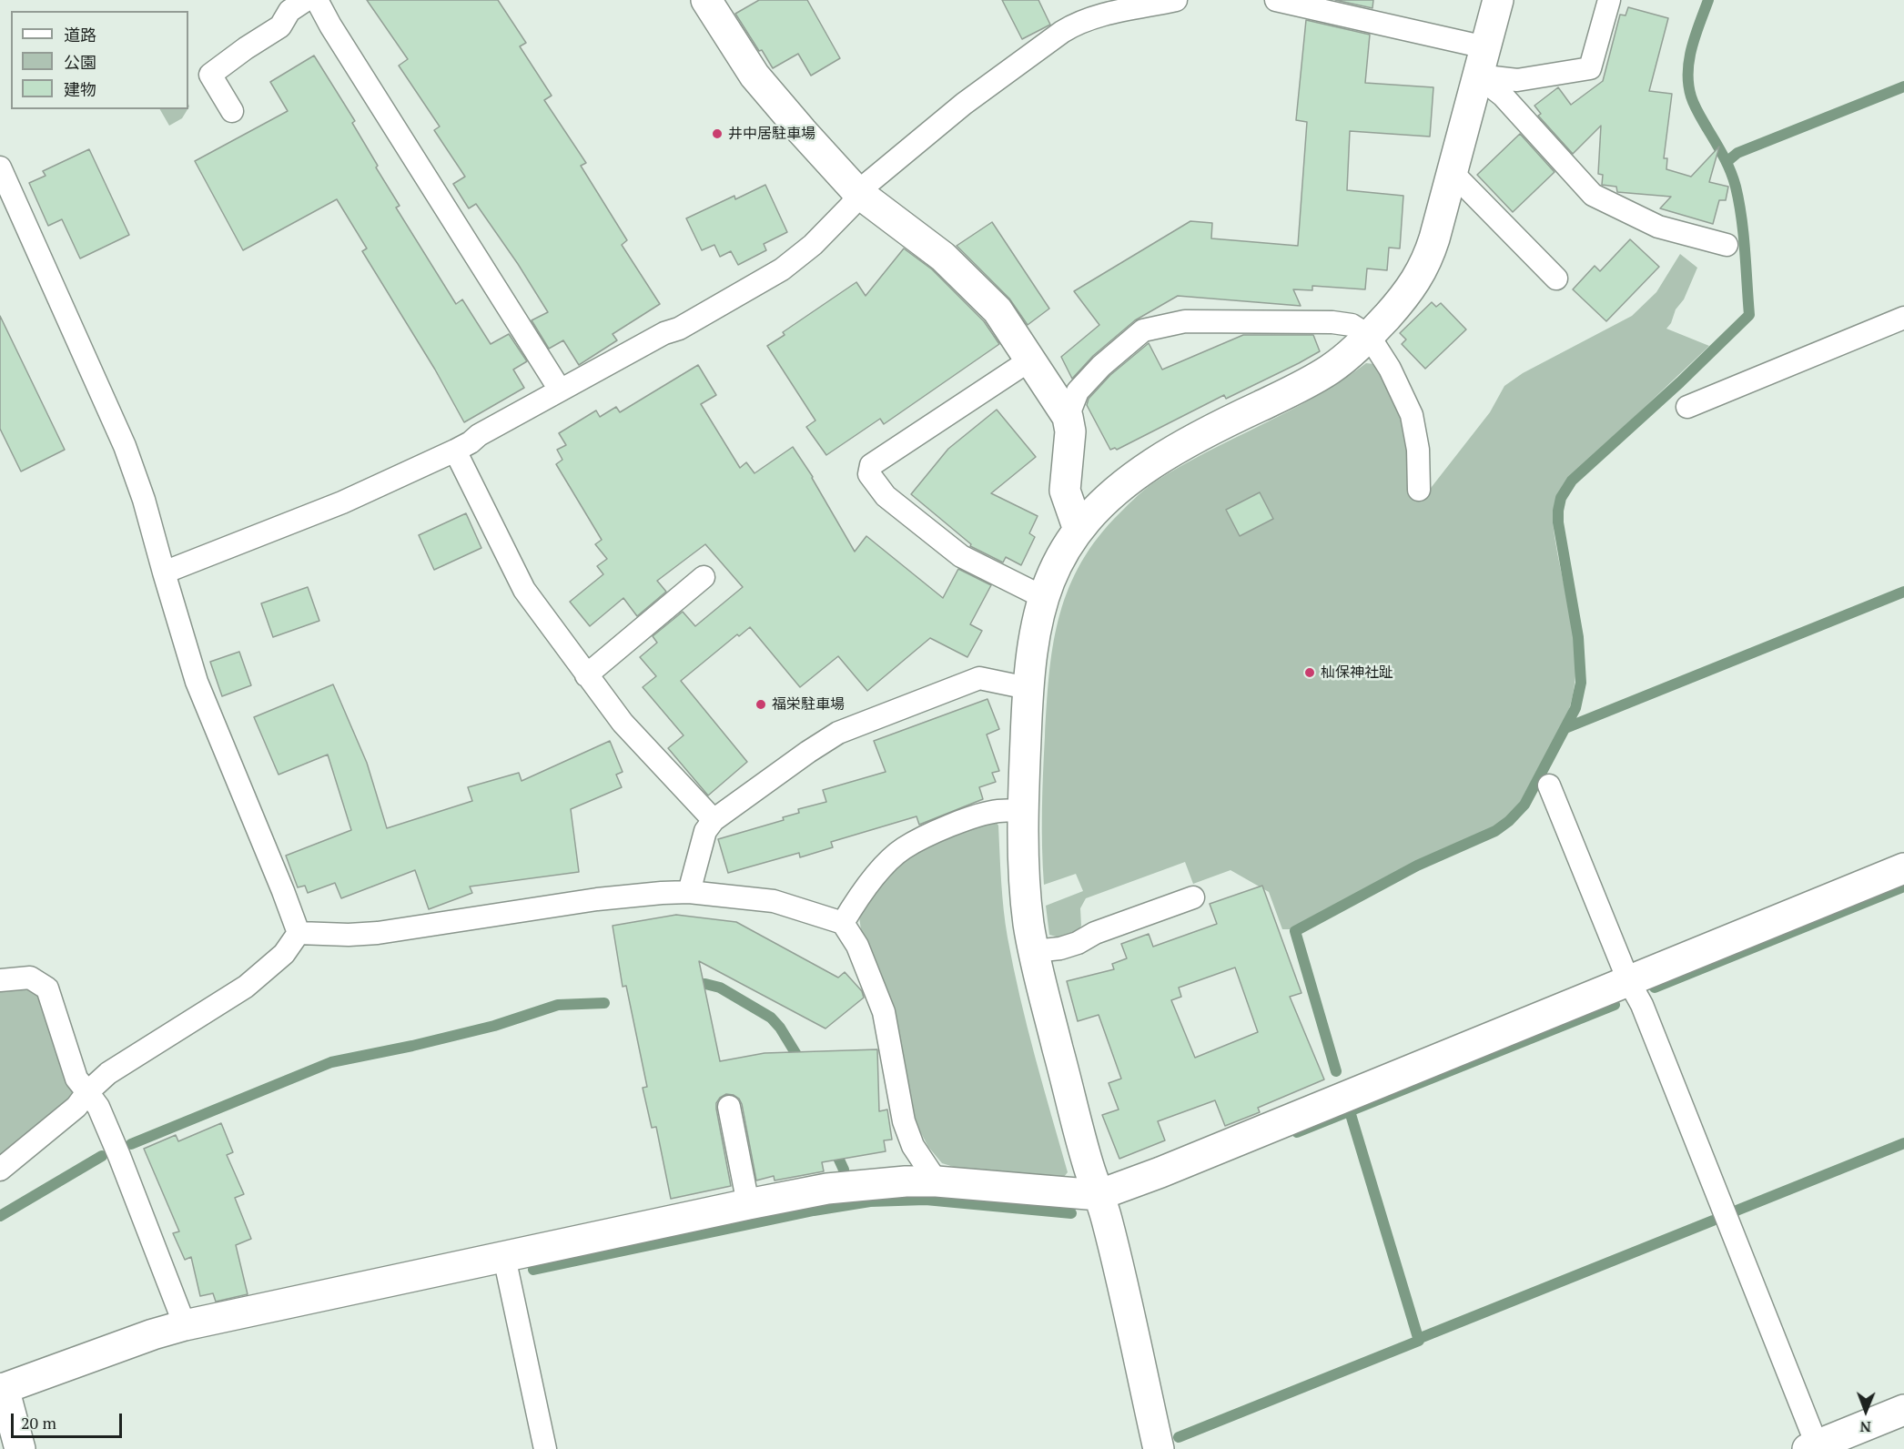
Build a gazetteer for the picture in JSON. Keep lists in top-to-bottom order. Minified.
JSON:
{"places":["井中居駐車場","杣保神社趾","福栄駐車場"],"legend":["道路","公園","建物"],"scale_bar":"20 m","north":"bottom"}
